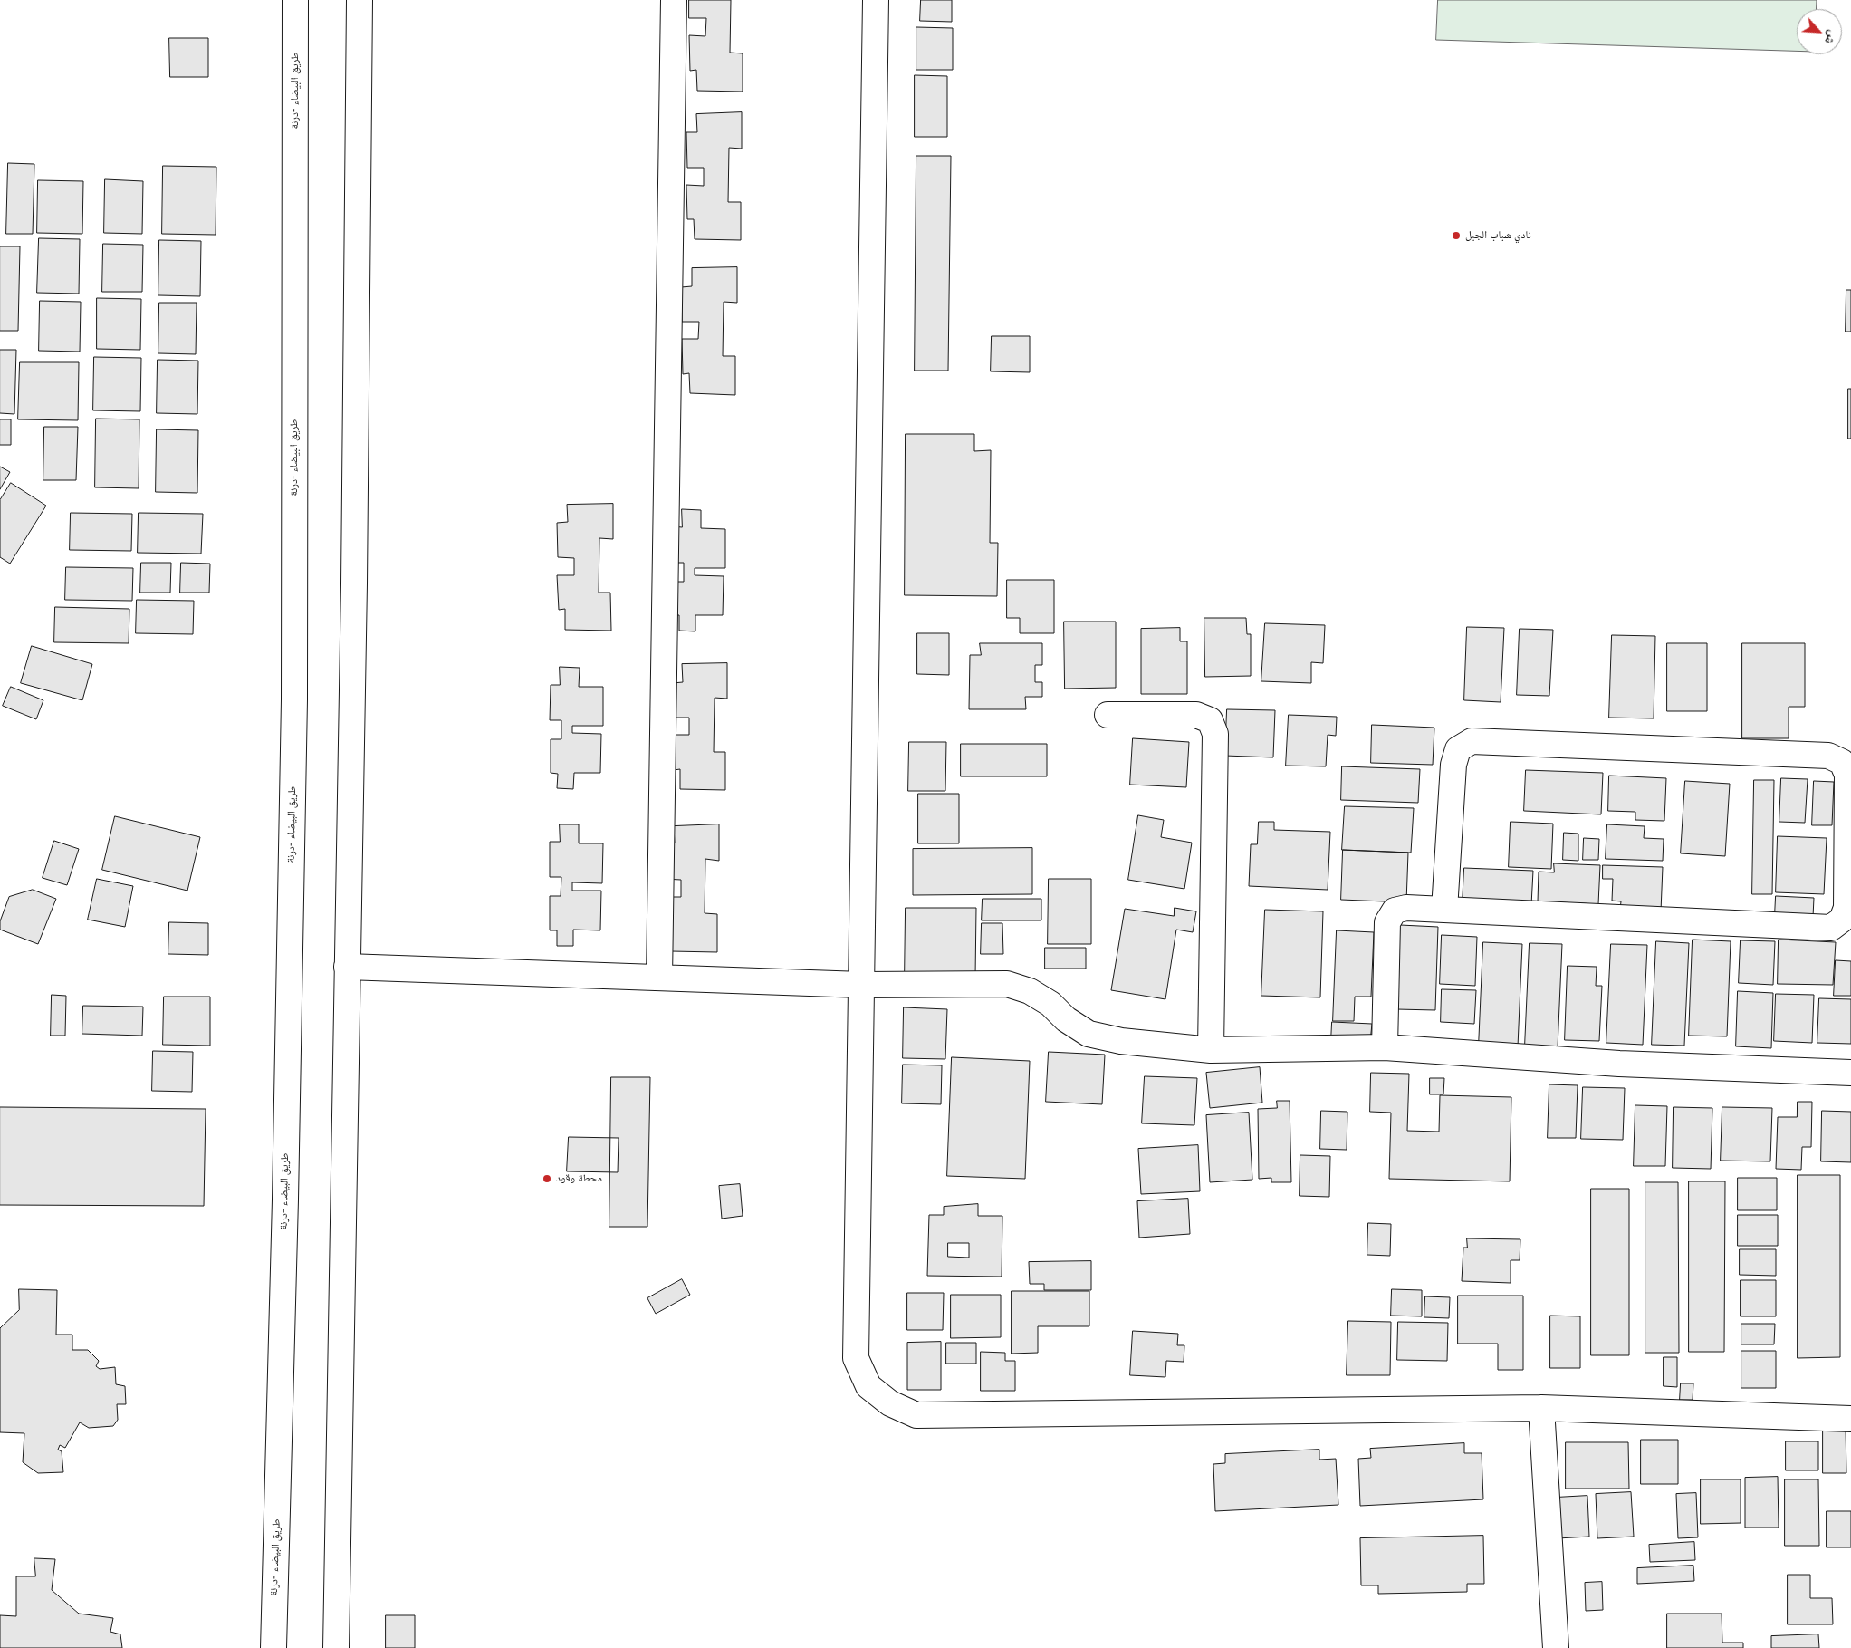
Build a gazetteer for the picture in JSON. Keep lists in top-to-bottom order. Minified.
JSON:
{"streets":{"main road":["طريق البيضاء -درنة"]},"places":["نادي شباب الجبل","محطة وقود"],"north":"bottom right"}
